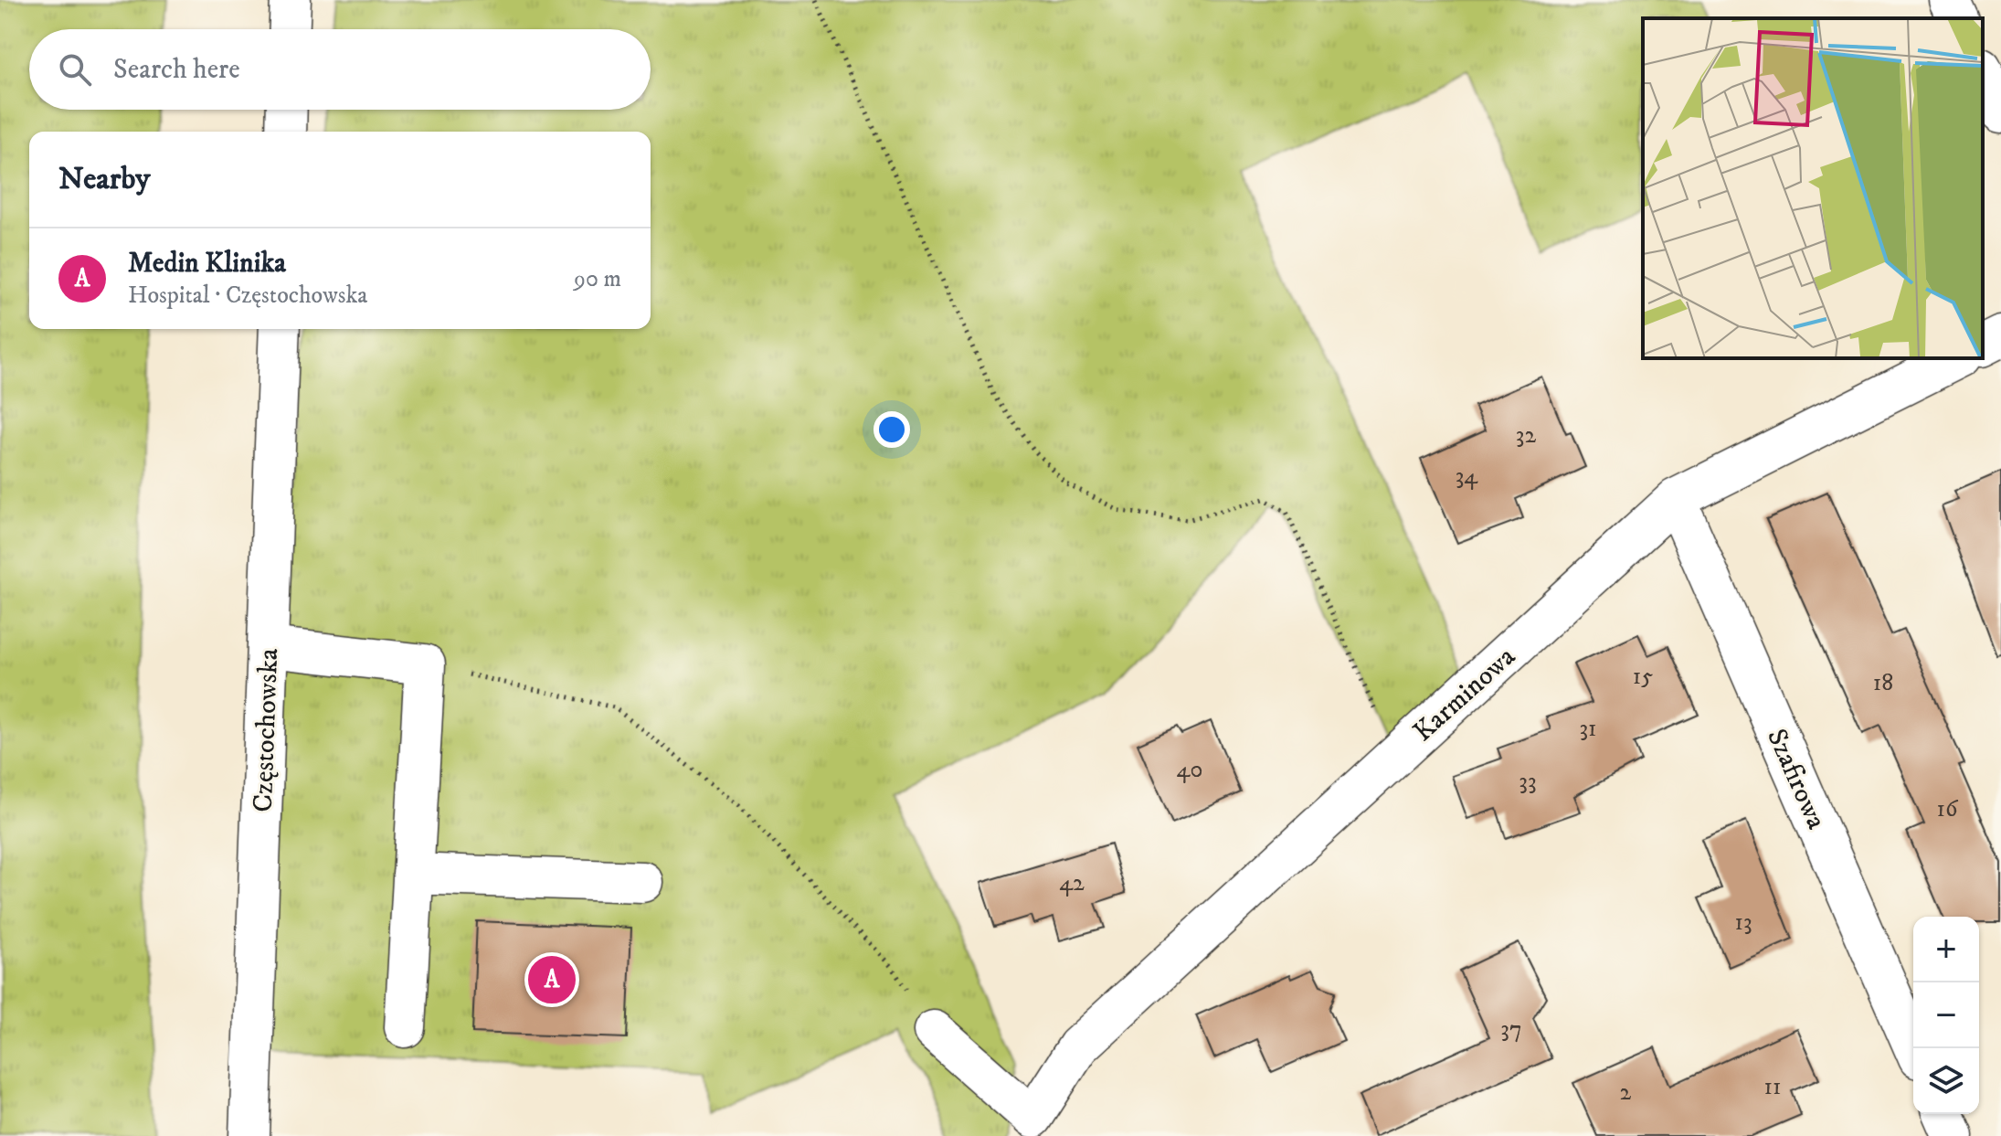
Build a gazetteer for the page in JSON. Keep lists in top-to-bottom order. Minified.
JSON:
{"streets":{"street":["Karminowa","Częstochowska","Szafirowa"]},"crossings":[["Karminowa","Szafirowa"]],"house_numbers":["32","34","15","18","31","40","33","16","42","13","37","11","2"],"page":{"search":"Search here","heading":"Nearby","list":[{"mark":"A","name":"Medin Klinika","note":"Hospital · Częstochowska","value":"90 m"}],"map_buttons":["+","−"],"pins":"A"}}
